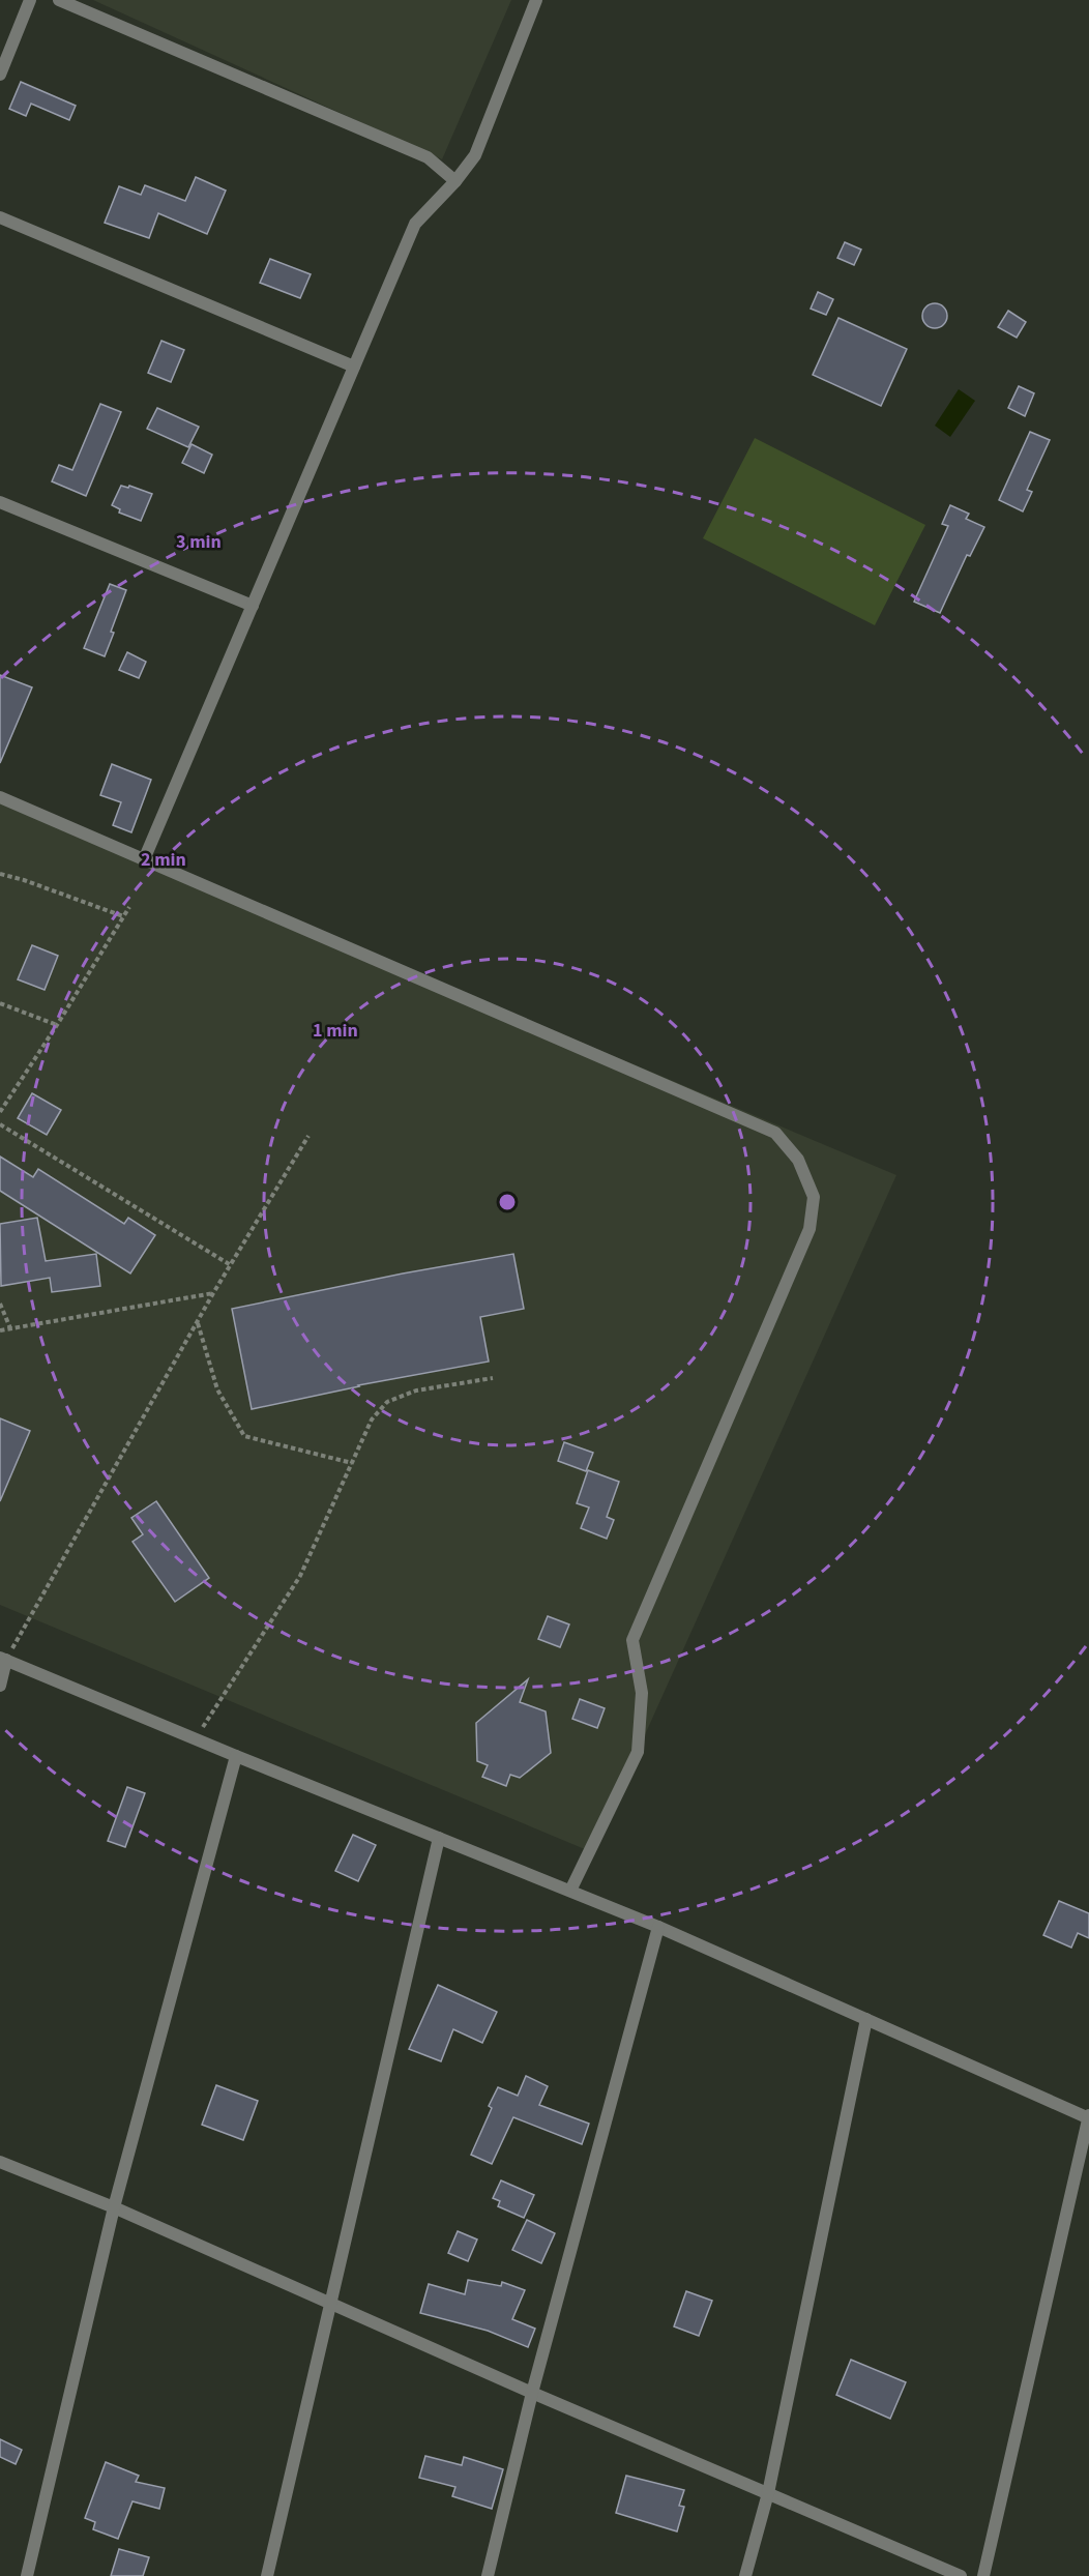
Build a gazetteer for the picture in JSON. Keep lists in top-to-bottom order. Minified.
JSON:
{"rings":["3 min","2 min","1 min"]}
